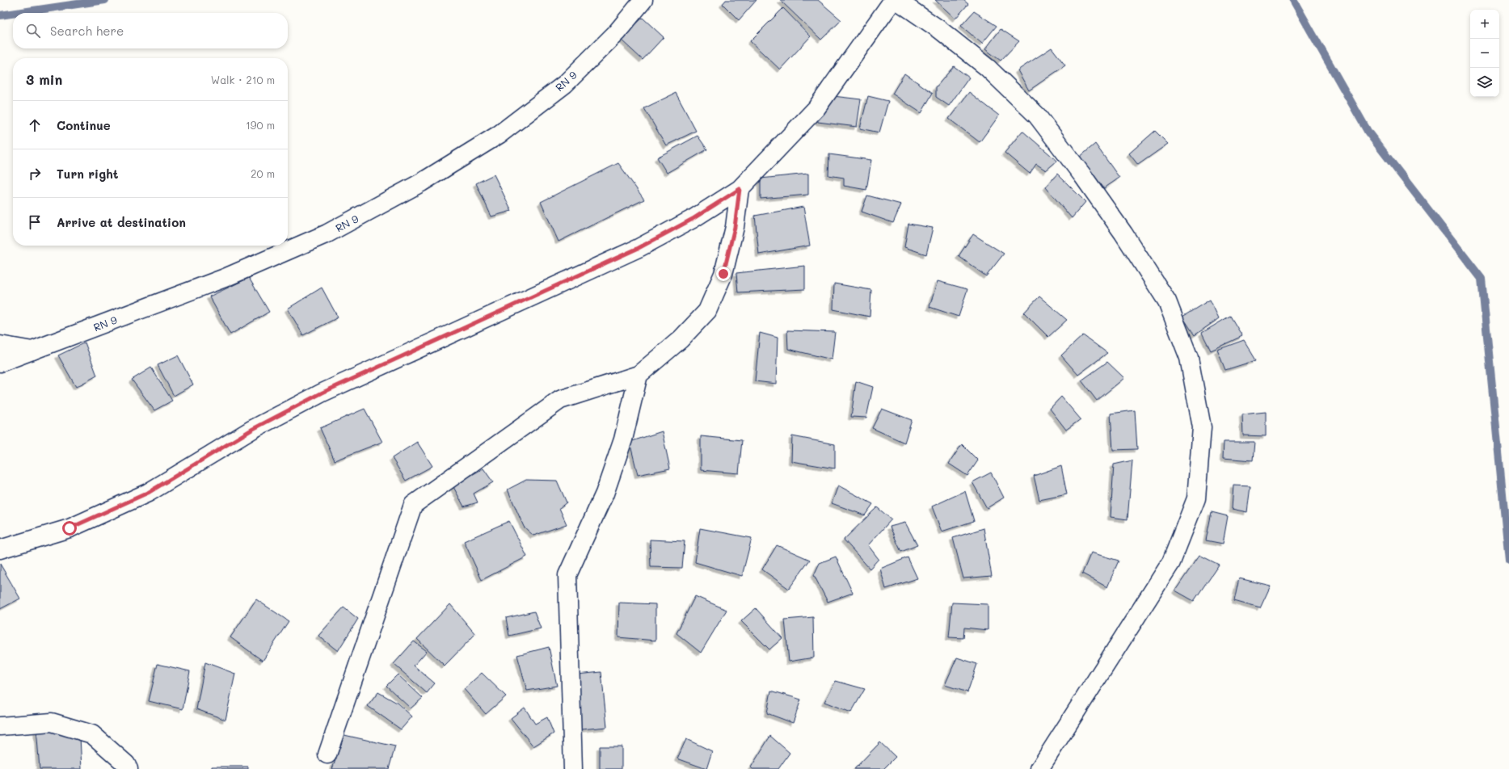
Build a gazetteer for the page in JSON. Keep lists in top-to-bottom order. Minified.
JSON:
{"streets":{"street":["RN 9"]},"page":{"map_buttons":["+","−"],"search":"Search here","heading":["3 min","Walk · 210 m"],"list":[["Continue","190 m"],["Turn right","20 m"],"Arrive at destination"]}}
